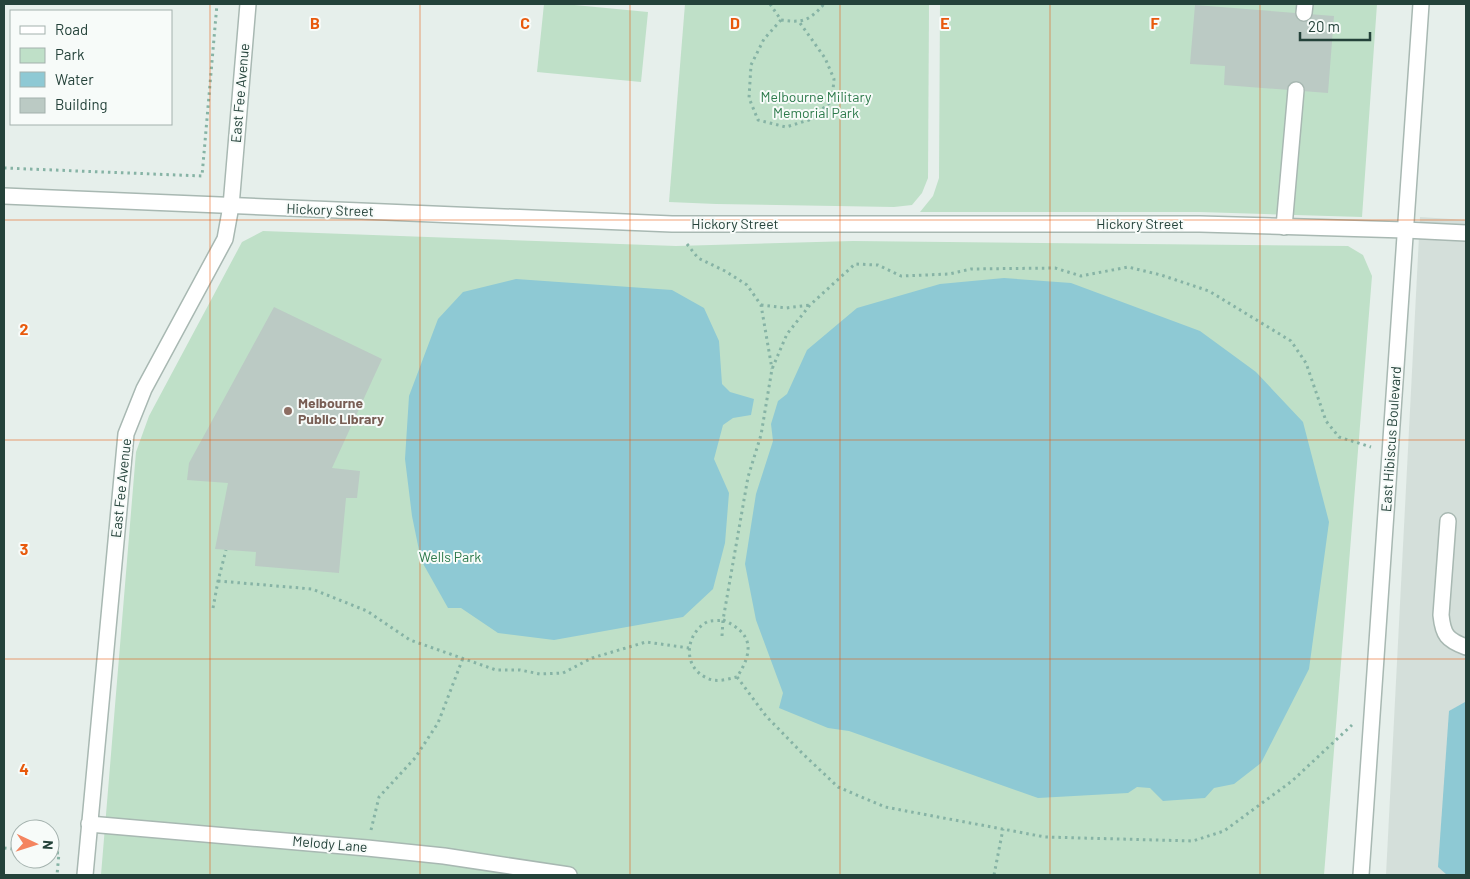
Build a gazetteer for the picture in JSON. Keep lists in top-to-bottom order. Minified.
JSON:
{"streets":{"street":["East Fee Avenue","Hickory Street","East Hibiscus Boulevard","Melody Lane"]},"crossings":[["East Fee Avenue","Hickory Street"],["East Fee Avenue","Melody Lane"],["Hickory Street","East Hibiscus Boulevard"]],"parks":["Melbourne Military Memorial Park","Wells Park"],"places":["Melbourne Public Library"],"legend":["Road","Park","Water","Building"],"scale_bar":"20 m","north":"right","grid":{"columns":["B","C","D","E","F"],"rows":["2","3","4"]}}
